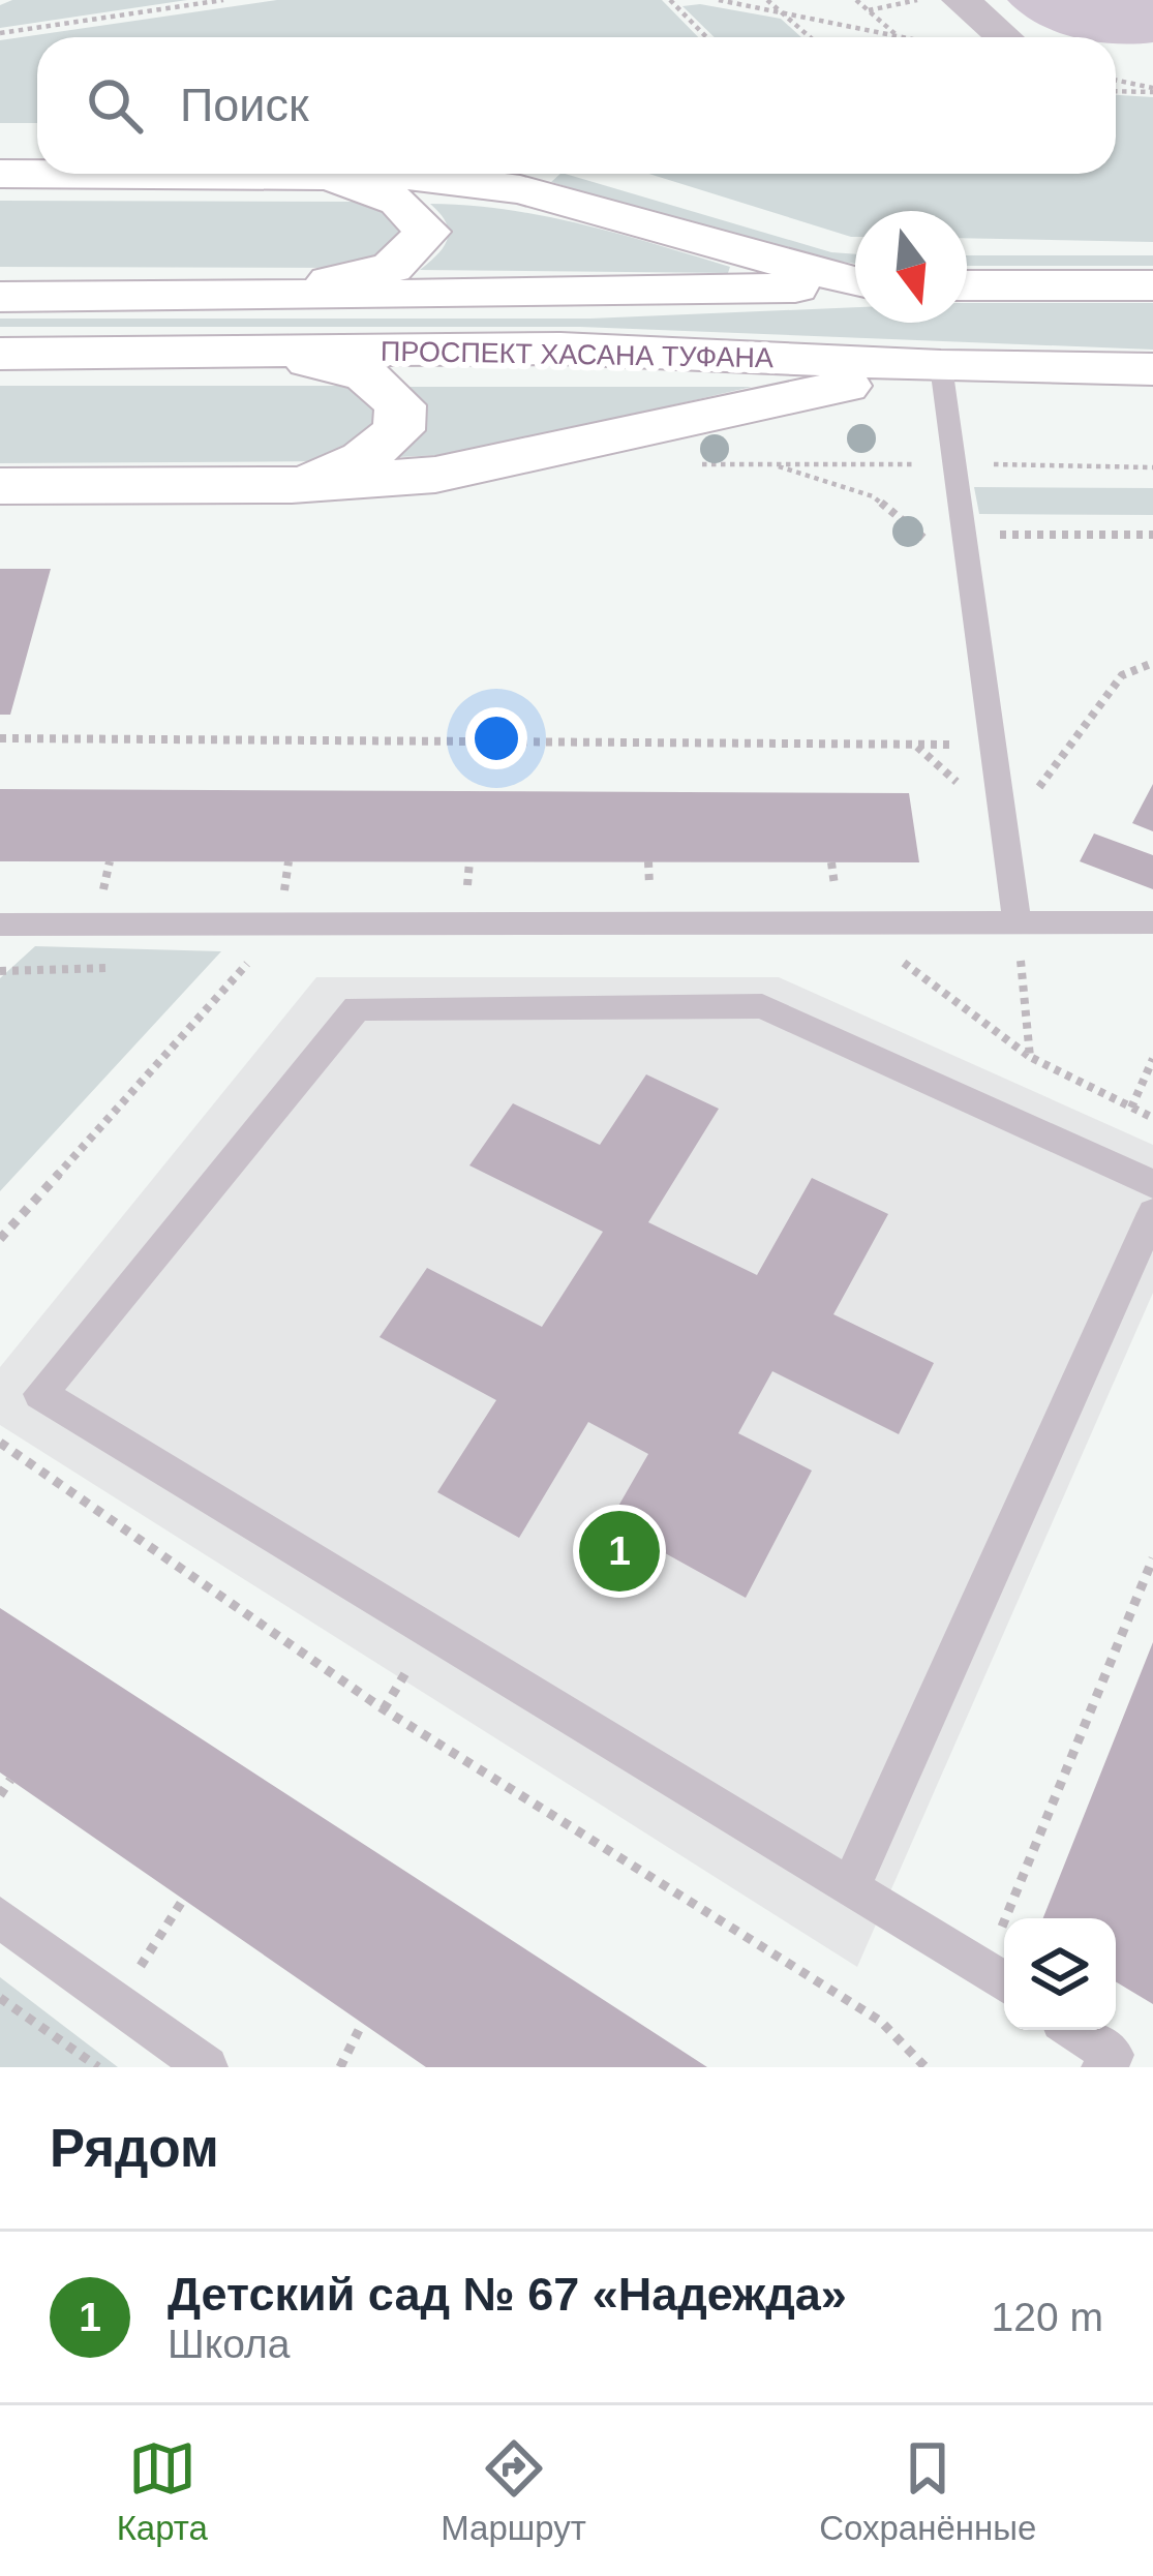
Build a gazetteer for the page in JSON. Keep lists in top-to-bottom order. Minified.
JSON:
{"streets":{"main road":["ПРОСПЕКТ ХАСАНА ТУФАНА"]},"north":"bottom","page":{"search":"Поиск","pins":"1","heading":"Рядом","list":[{"mark":"1","name":"Детский сад № 67 «Надежда»","note":"Школа","value":"120 m"}],"nav":["Карта","Маршрут","Сохранённые"]}}
